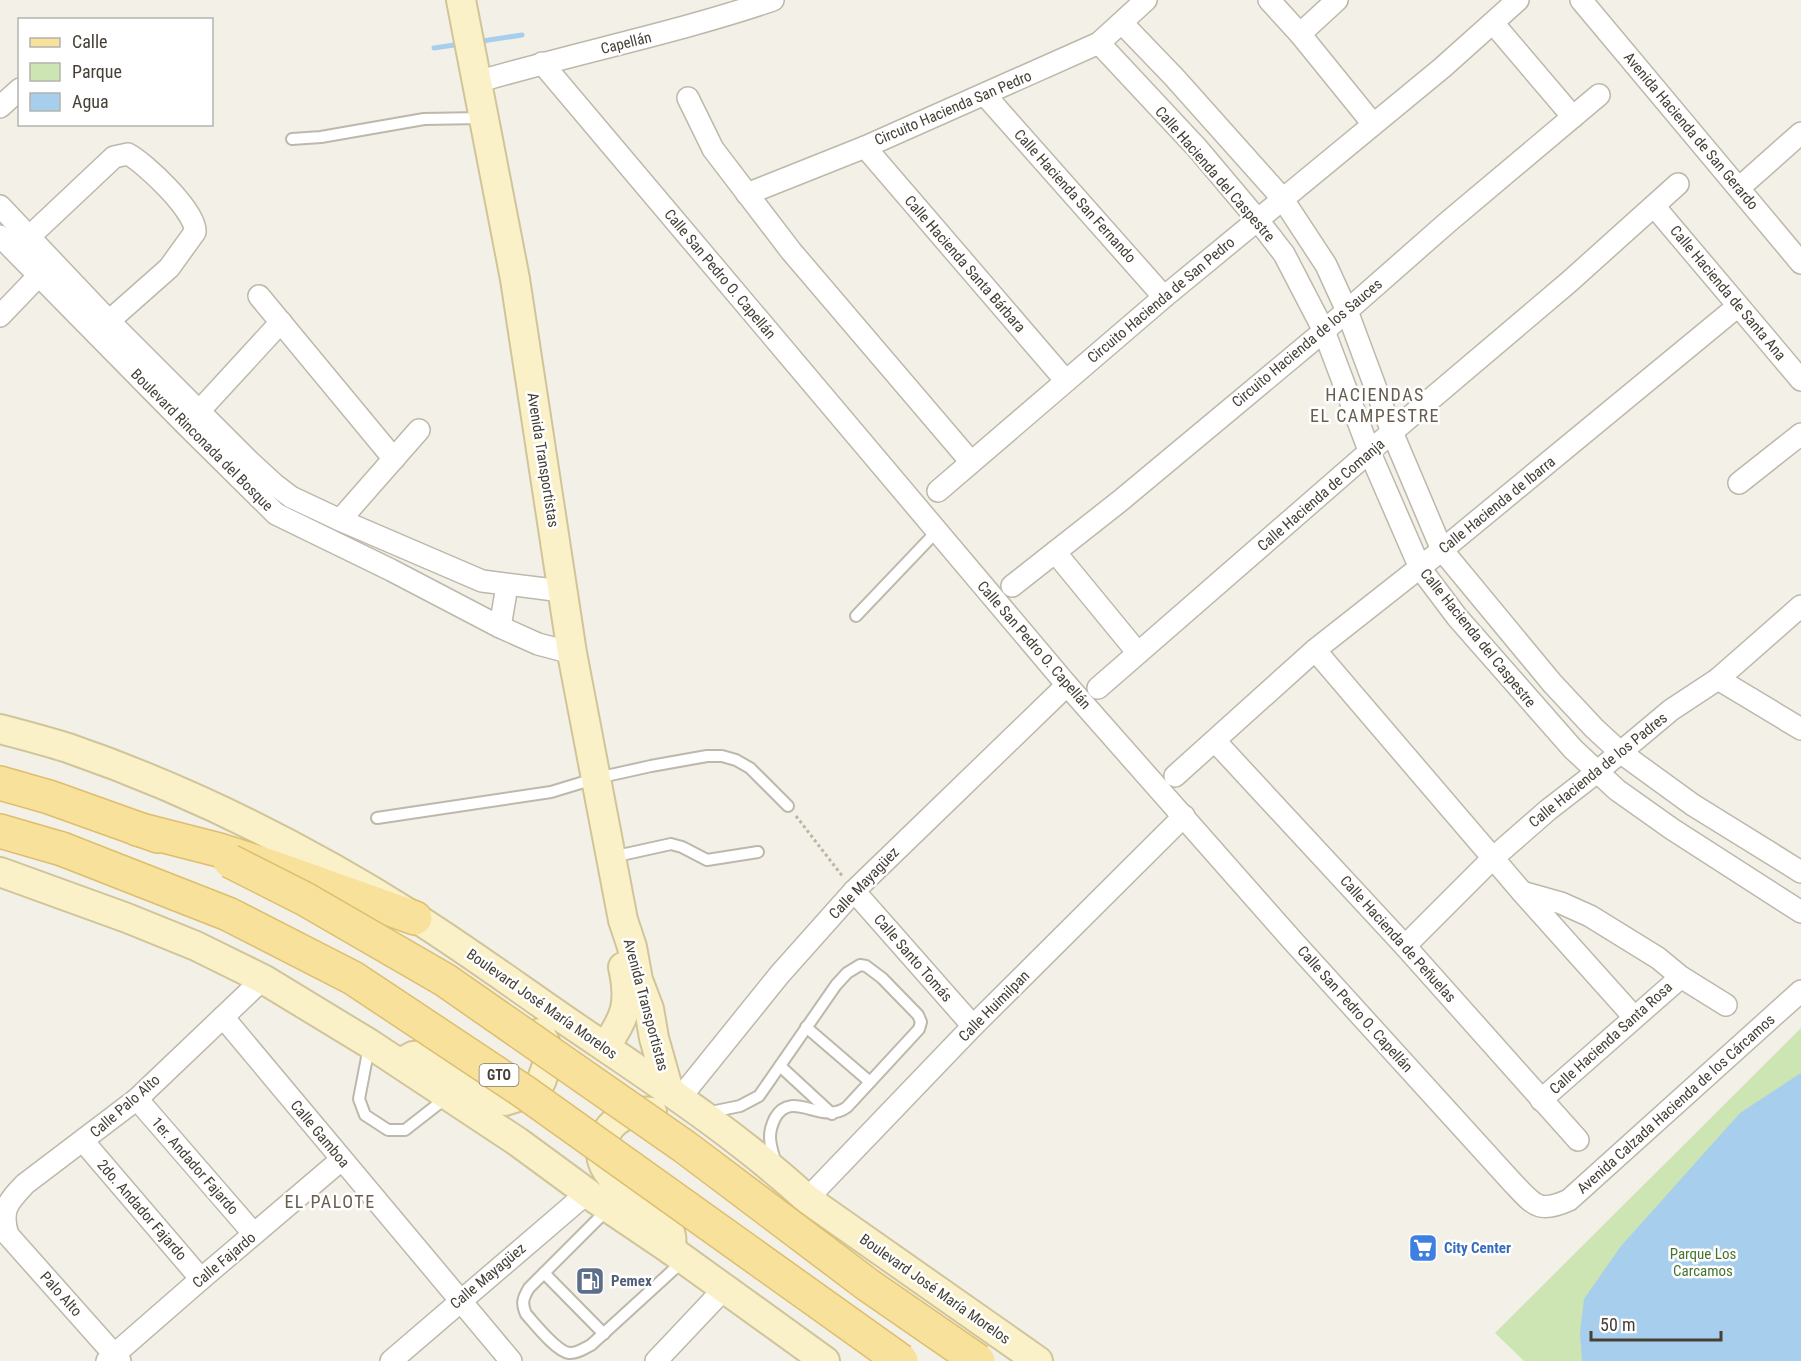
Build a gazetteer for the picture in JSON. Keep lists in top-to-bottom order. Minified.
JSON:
{"streets":{"main road":["GTO"],"street":["Capellán","Circuito Hacienda San Pedro","Avenida Hacienda de San Gerardo","Calle Hacienda del Caspestre","Calle Hacienda San Fernando","Calle Hacienda Santa Bárbara","Calle San Pedro O. Capellán","Calle Hacienda de Santa Ana","Circuito Hacienda de San Pedro","Circuito Hacienda de los Sauces","Boulevard Rinconada del Bosque","Avenida Transportistas","Calle Hacienda de Comanja","Calle Hacienda de Ibarra","Calle Hacienda de los Padres","Calle Mayagüez","Calle Hacienda de Peñuelas","Calle Santo Tomás","Boulevard José María Morelos","Calle Huimilpan","Calle Hacienda Santa Rosa","Avenida Calzada Hacienda de los Cárcamos","Calle Palo Alto","Calle Gamboa","1er. Andador Fajardo","2do. Andador Fajardo","Calle Fajardo","Palo Alto"]},"crossings":[["Capellán","Calle San Pedro O. Capellán"],["Capellán","Avenida Transportistas"],["Circuito Hacienda San Pedro","Calle Hacienda del Caspestre"],["Circuito Hacienda San Pedro","Calle Hacienda San Fernando"],["Circuito Hacienda San Pedro","Calle Hacienda Santa Bárbara"],["Calle Hacienda del Caspestre","Circuito Hacienda de San Pedro"],["Calle Hacienda del Caspestre","Circuito Hacienda de los Sauces"],["Calle Hacienda del Caspestre","Calle Hacienda de Comanja"],["Calle Hacienda del Caspestre","Calle Hacienda de Ibarra"],["Calle Hacienda del Caspestre","Calle Hacienda de los Padres"],["Calle Hacienda San Fernando","Circuito Hacienda de San Pedro"],["Calle Hacienda Santa Bárbara","Circuito Hacienda de San Pedro"],["Calle San Pedro O. Capellán","Calle Mayagüez"],["Calle San Pedro O. Capellán","Calle Huimilpan"],["Calle San Pedro O. Capellán","Avenida Calzada Hacienda de los Cárcamos"],["Calle Hacienda de Santa Ana","Calle Hacienda de Comanja"],["Calle Hacienda de Santa Ana","Calle Hacienda de Ibarra"],["Boulevard Rinconada del Bosque","Avenida Transportistas"],["Avenida Transportistas","Calle Mayagüez"],["Avenida Transportistas","Boulevard José María Morelos"],["Calle Hacienda de Ibarra","Calle Hacienda de Peñuelas"],["Calle Hacienda de los Padres","Calle Hacienda de Peñuelas"],["Calle Mayagüez","Calle Santo Tomás"],["Calle Mayagüez","Boulevard José María Morelos"],["Calle Mayagüez","Calle Gamboa"],["Calle Hacienda de Peñuelas","Calle Hacienda Santa Rosa"],["Calle Santo Tomás","Calle Huimilpan"],["Boulevard José María Morelos","Calle Huimilpan"],["Calle Palo Alto","Calle Gamboa"],["Calle Palo Alto","1er. Andador Fajardo"],["Calle Palo Alto","2do. Andador Fajardo"],["Calle Palo Alto","Palo Alto"],["Calle Gamboa","Calle Fajardo"],["1er. Andador Fajardo","Calle Fajardo"],["2do. Andador Fajardo","Calle Fajardo"],["Calle Fajardo","Palo Alto"]],"districts":["HACIENDAS EL CAMPESTRE","EL PALOTE"],"parks":["Parque Los Carcamos"],"places":{"supermarket":["City Center"],"fuel station":["Pemex"]},"legend":["Calle","Parque","Agua"],"scale_bar":"50 m"}
